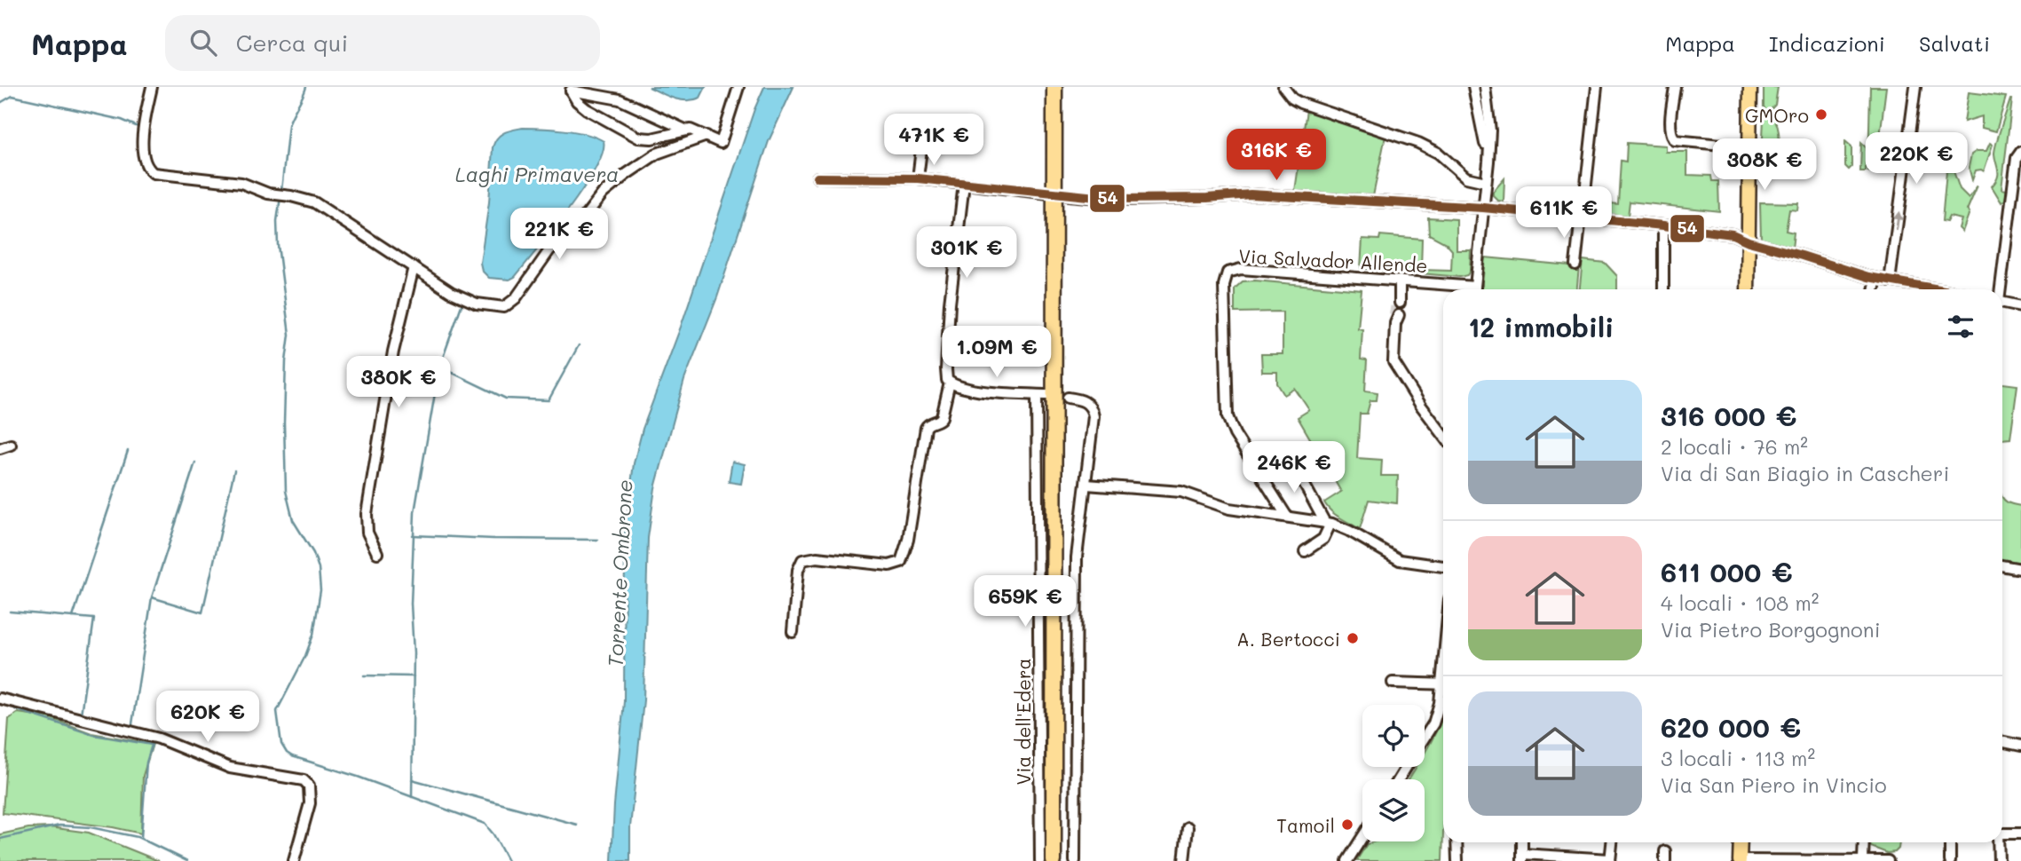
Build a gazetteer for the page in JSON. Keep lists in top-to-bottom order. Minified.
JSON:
{"streets":{"street":["Via Salvador Allende","Via dell'Edera"]},"water":["Laghi Primavera","Torrente Ombrone"],"places":["GMOro","A. Bertocci","Tamoil"],"lines":["transit line 54"],"page":{"header":"Mappa","search":"Cerca qui","nav":["Mappa","Indicazioni","Salvati"],"price":["471K €","316K €","220K €","308K €","611K €","221K €","301K €","1.09M €","380K €","246K €","659K €","620K €"],"heading":"12 immobili","list":[{"name":"316 000 €","note":"2 locali · 76 m² · Via di San Biagio in Cascheri"},{"name":"611 000 €","note":"4 locali · 108 m² · Via Pietro Borgognoni"},{"name":"620 000 €","note":"3 locali · 113 m² · Via San Piero in Vincio"}]}}
